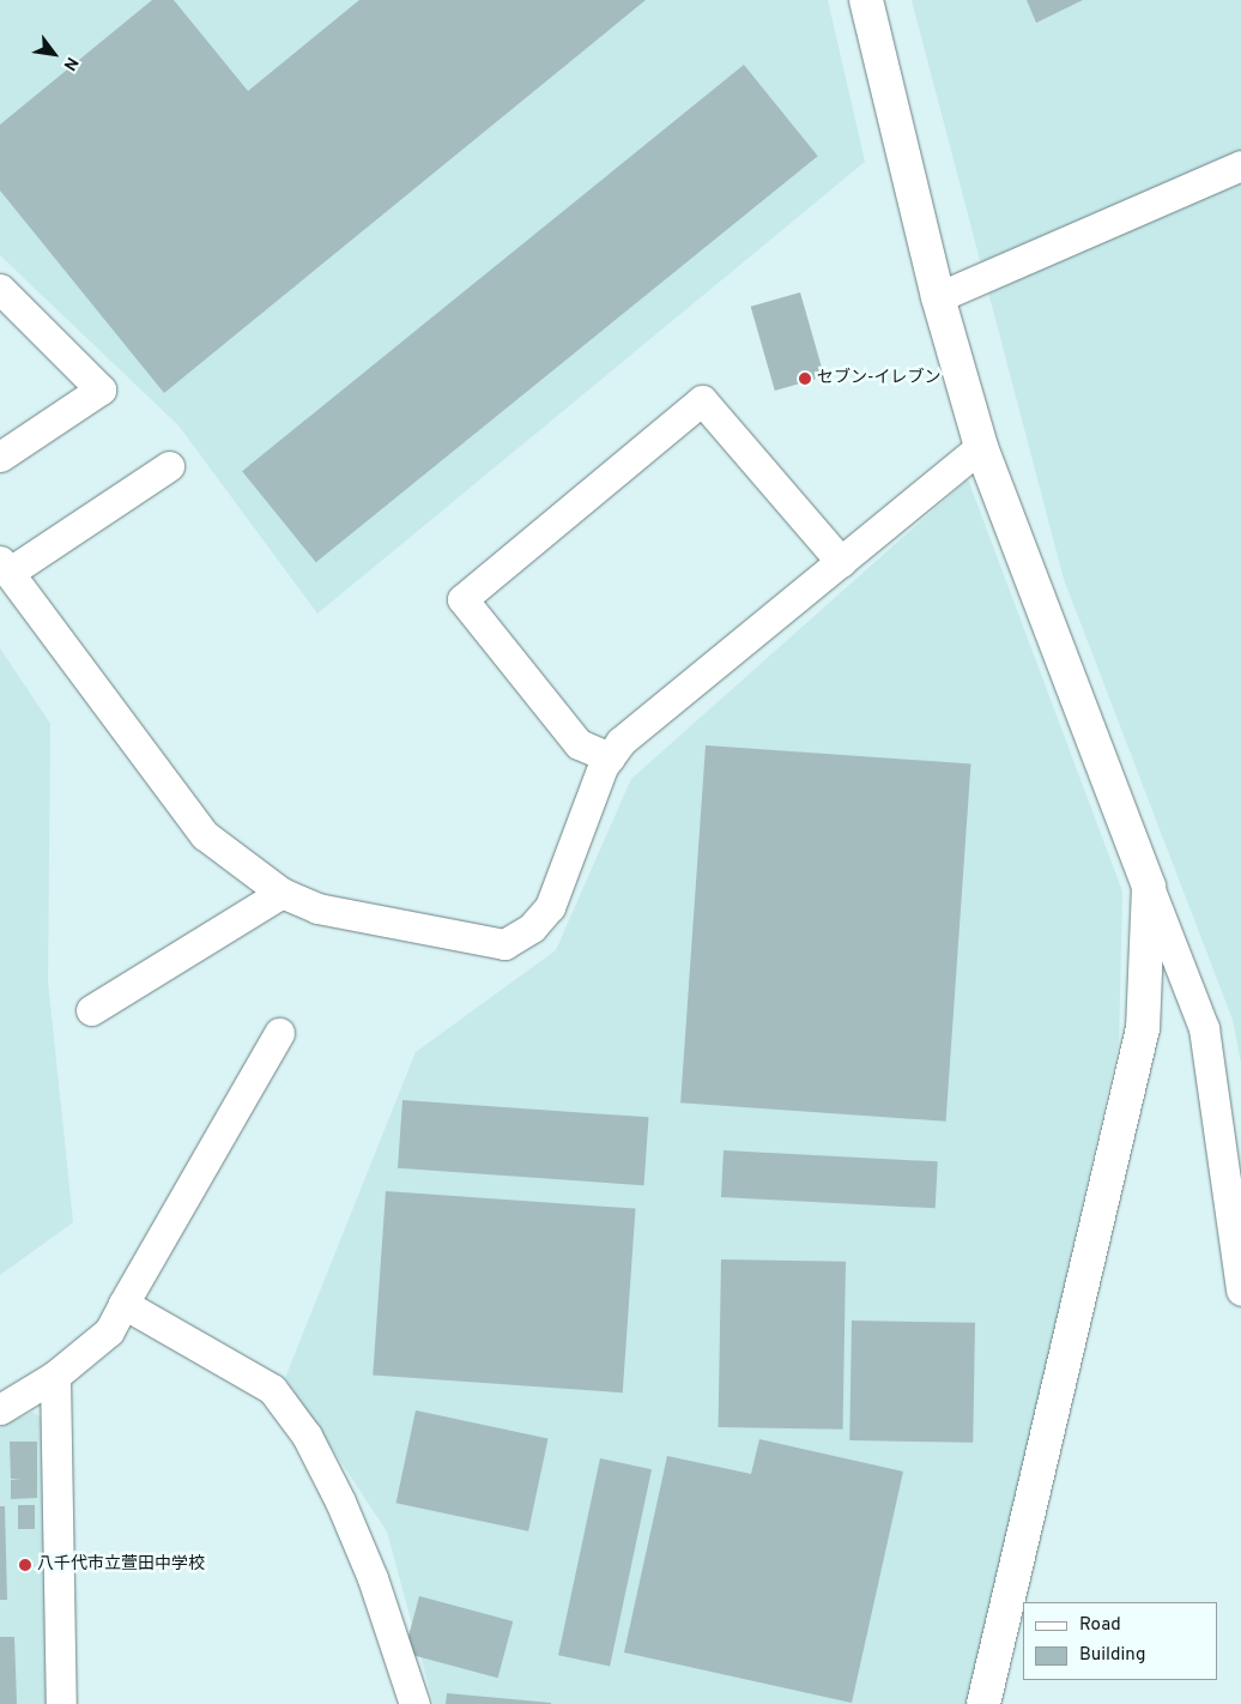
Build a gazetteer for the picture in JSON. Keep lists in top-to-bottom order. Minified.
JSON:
{"places":["セブン-イレブン","八千代市立萱田中学校"],"legend":["Road","Building"],"north":"bottom right"}
